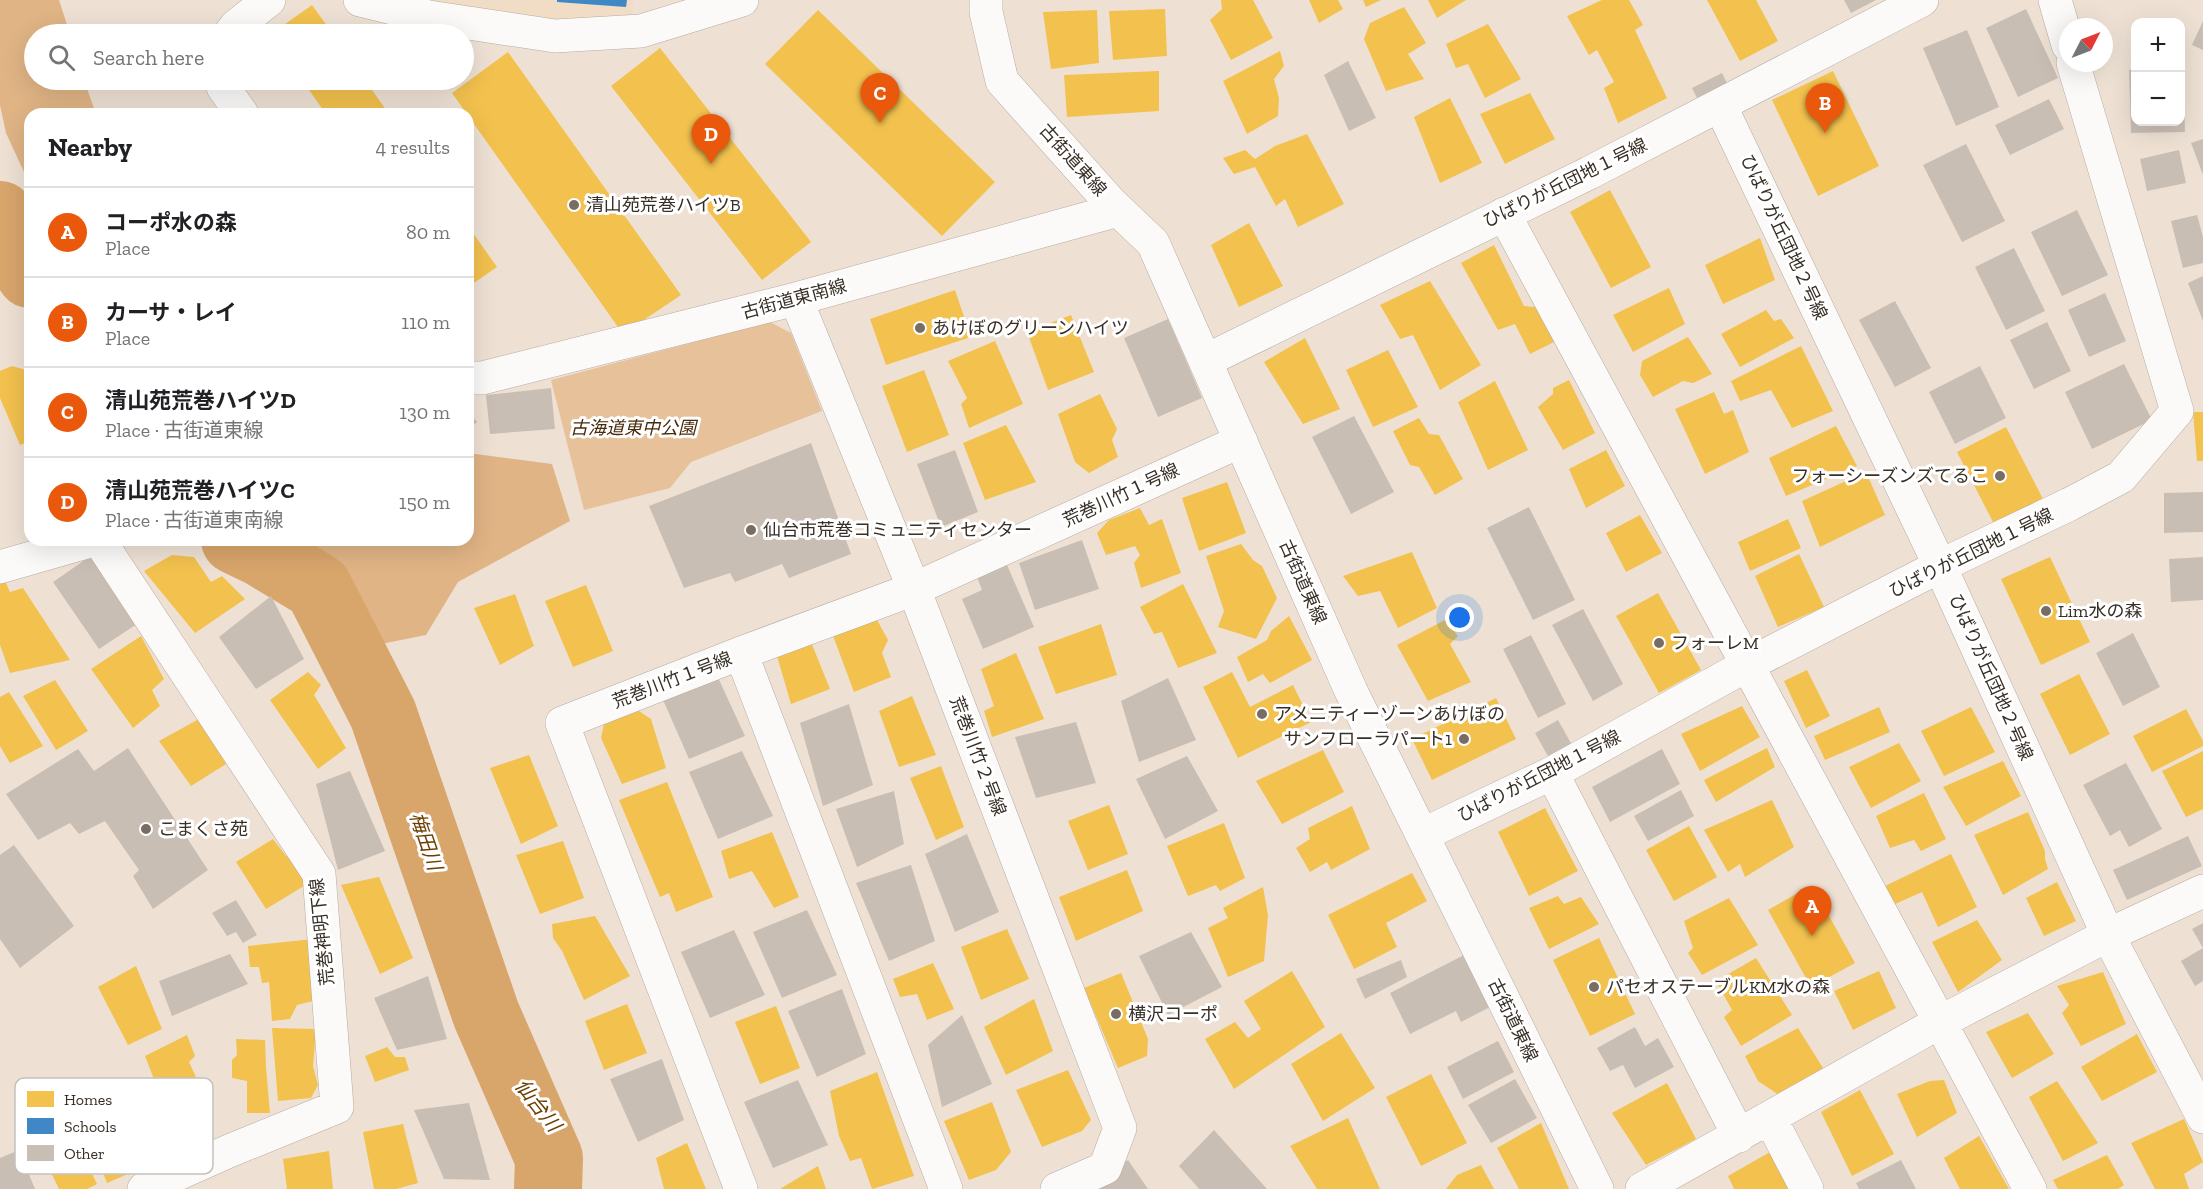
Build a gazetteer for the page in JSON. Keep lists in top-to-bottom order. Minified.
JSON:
{"streets":{"street":["古街道東線","ひばりが丘団地１号線","ひばりが丘団地２号線","古街道東南線","荒巻川竹１号線","荒巻川竹２号線","荒巻神明下線"]},"crossings":[["古街道東線","ひばりが丘団地１号線"],["古街道東線","古街道東南線"],["古街道東線","荒巻川竹１号線"],["ひばりが丘団地１号線","ひばりが丘団地２号線"],["古街道東南線","荒巻川竹２号線"],["荒巻川竹１号線","荒巻川竹２号線"]],"water":["梅田川","仙台川"],"parks":["古海道東中公園"],"places":["清山苑荒巻ハイツB","あけぼのグリーンハイツ","フォーシーズンズてるこ","仙台市荒巻コミュニティセンター","Lim水の森","フォーレM","アメニティーゾーンあけぼの","サンフローラパート1","こまくさ苑","パセオステーブルKM水の森","横沢コーポ"],"legend":["Homes","Schools","Other"],"north":"top right","page":{"map_buttons":["+","−"],"search":"Search here","pins":["C","B","D","A"],"heading":["Nearby","4 results"],"list":[{"mark":"A","name":"コーポ水の森","note":"Place","value":"80 m"},{"mark":"B","name":"カーサ・レイ","note":"Place","value":"110 m"},{"mark":"C","name":"清山苑荒巻ハイツD","note":"Place · 古街道東線","value":"130 m"},{"mark":"D","name":"清山苑荒巻ハイツC","note":"Place · 古街道東南線","value":"150 m"}]}}
